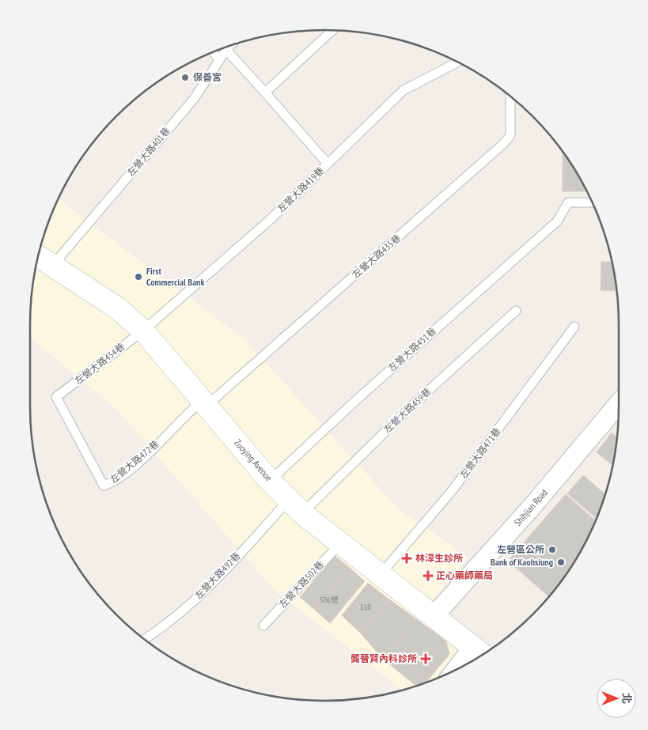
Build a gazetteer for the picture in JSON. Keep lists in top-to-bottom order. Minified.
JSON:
{"streets":{"street":["Zuoying Avenue","Shihjian Road"],"lane":["左營大路401巷","左營大路419巷","左營大路435巷","左營大路451巷","左營大路454巷","左營大路459巷","左營大路471巷","左營大路472巷","左營大路492巷","左營大路502巷"]},"crossings":[["左營大路401巷","Zuoying Avenue"],["左營大路419巷","左營大路454巷"],["左營大路419巷","Zuoying Avenue"],["左營大路435巷","Zuoying Avenue"],["左營大路435巷","左營大路472巷"],["左營大路451巷","Zuoying Avenue"],["左營大路454巷","Zuoying Avenue"],["左營大路454巷","左營大路472巷"],["左營大路459巷","Zuoying Avenue"],["左營大路459巷","左營大路492巷"],["左營大路471巷","Zuoying Avenue"],["Zuoying Avenue","左營大路472巷"],["Zuoying Avenue","Shihjian Road"],["Zuoying Avenue","左營大路492巷"],["Zuoying Avenue","左營大路502巷"]],"places":{"other":["保善宮","First Commercial Bank","左營區公所","Bank of Kaohsiung"],"health":["林淳生診所","正心藥師藥局","龔晉賢內科診所"]},"house_numbers":["506號","510"],"north":"right"}
